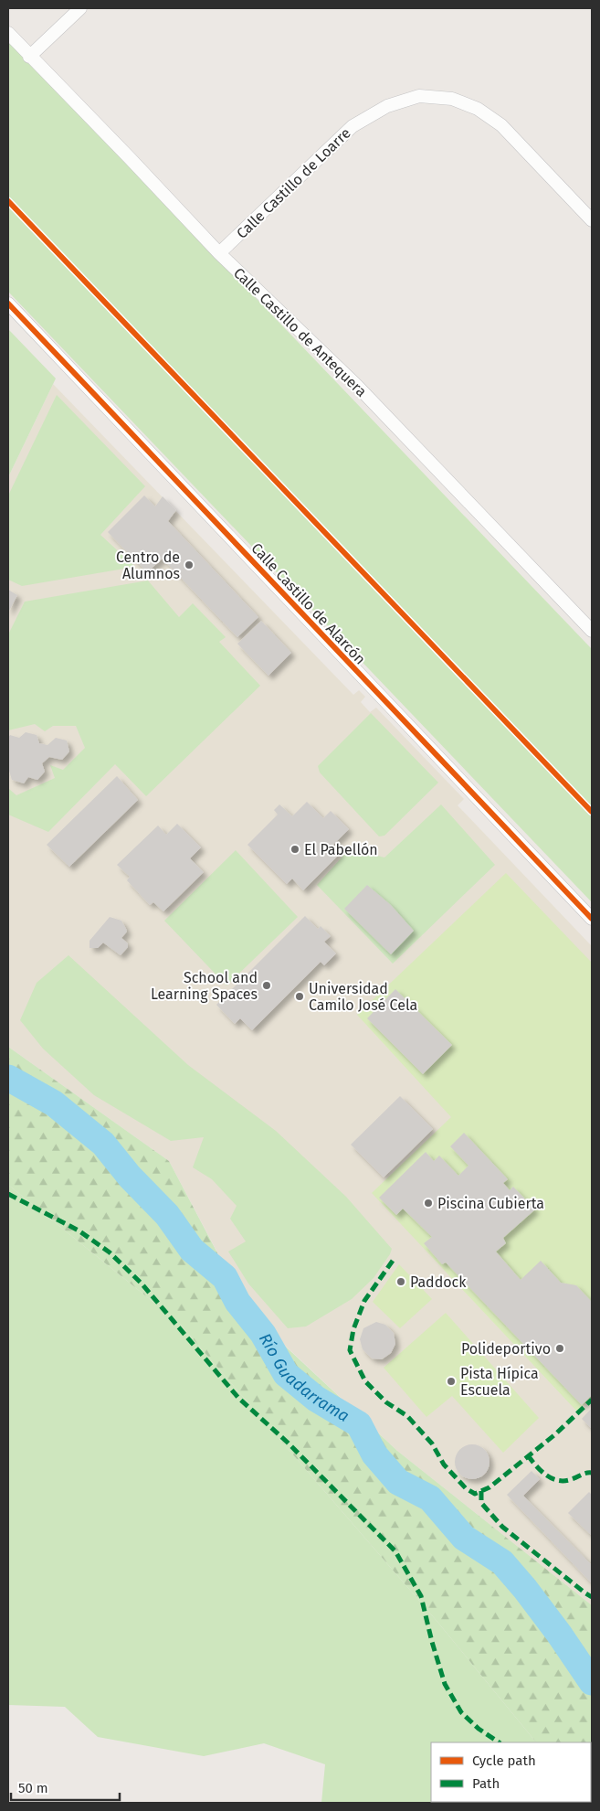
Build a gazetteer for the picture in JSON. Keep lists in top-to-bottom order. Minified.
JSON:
{"streets":{"street":["Calle Castillo de Loarre","Calle Castillo de Antequera","Calle Castillo de Alarcón"]},"crossings":[["Calle Castillo de Loarre","Calle Castillo de Antequera"]],"water":["Río Guadarrama"],"places":["Centro de Alumnos","El Pabellón","School and Learning Spaces","Universidad Camilo José Cela","Piscina Cubierta","Paddock","Polideportivo","Pista Hípica Escuela"],"legend":["Cycle path","Path"],"scale_bar":"50 m"}
